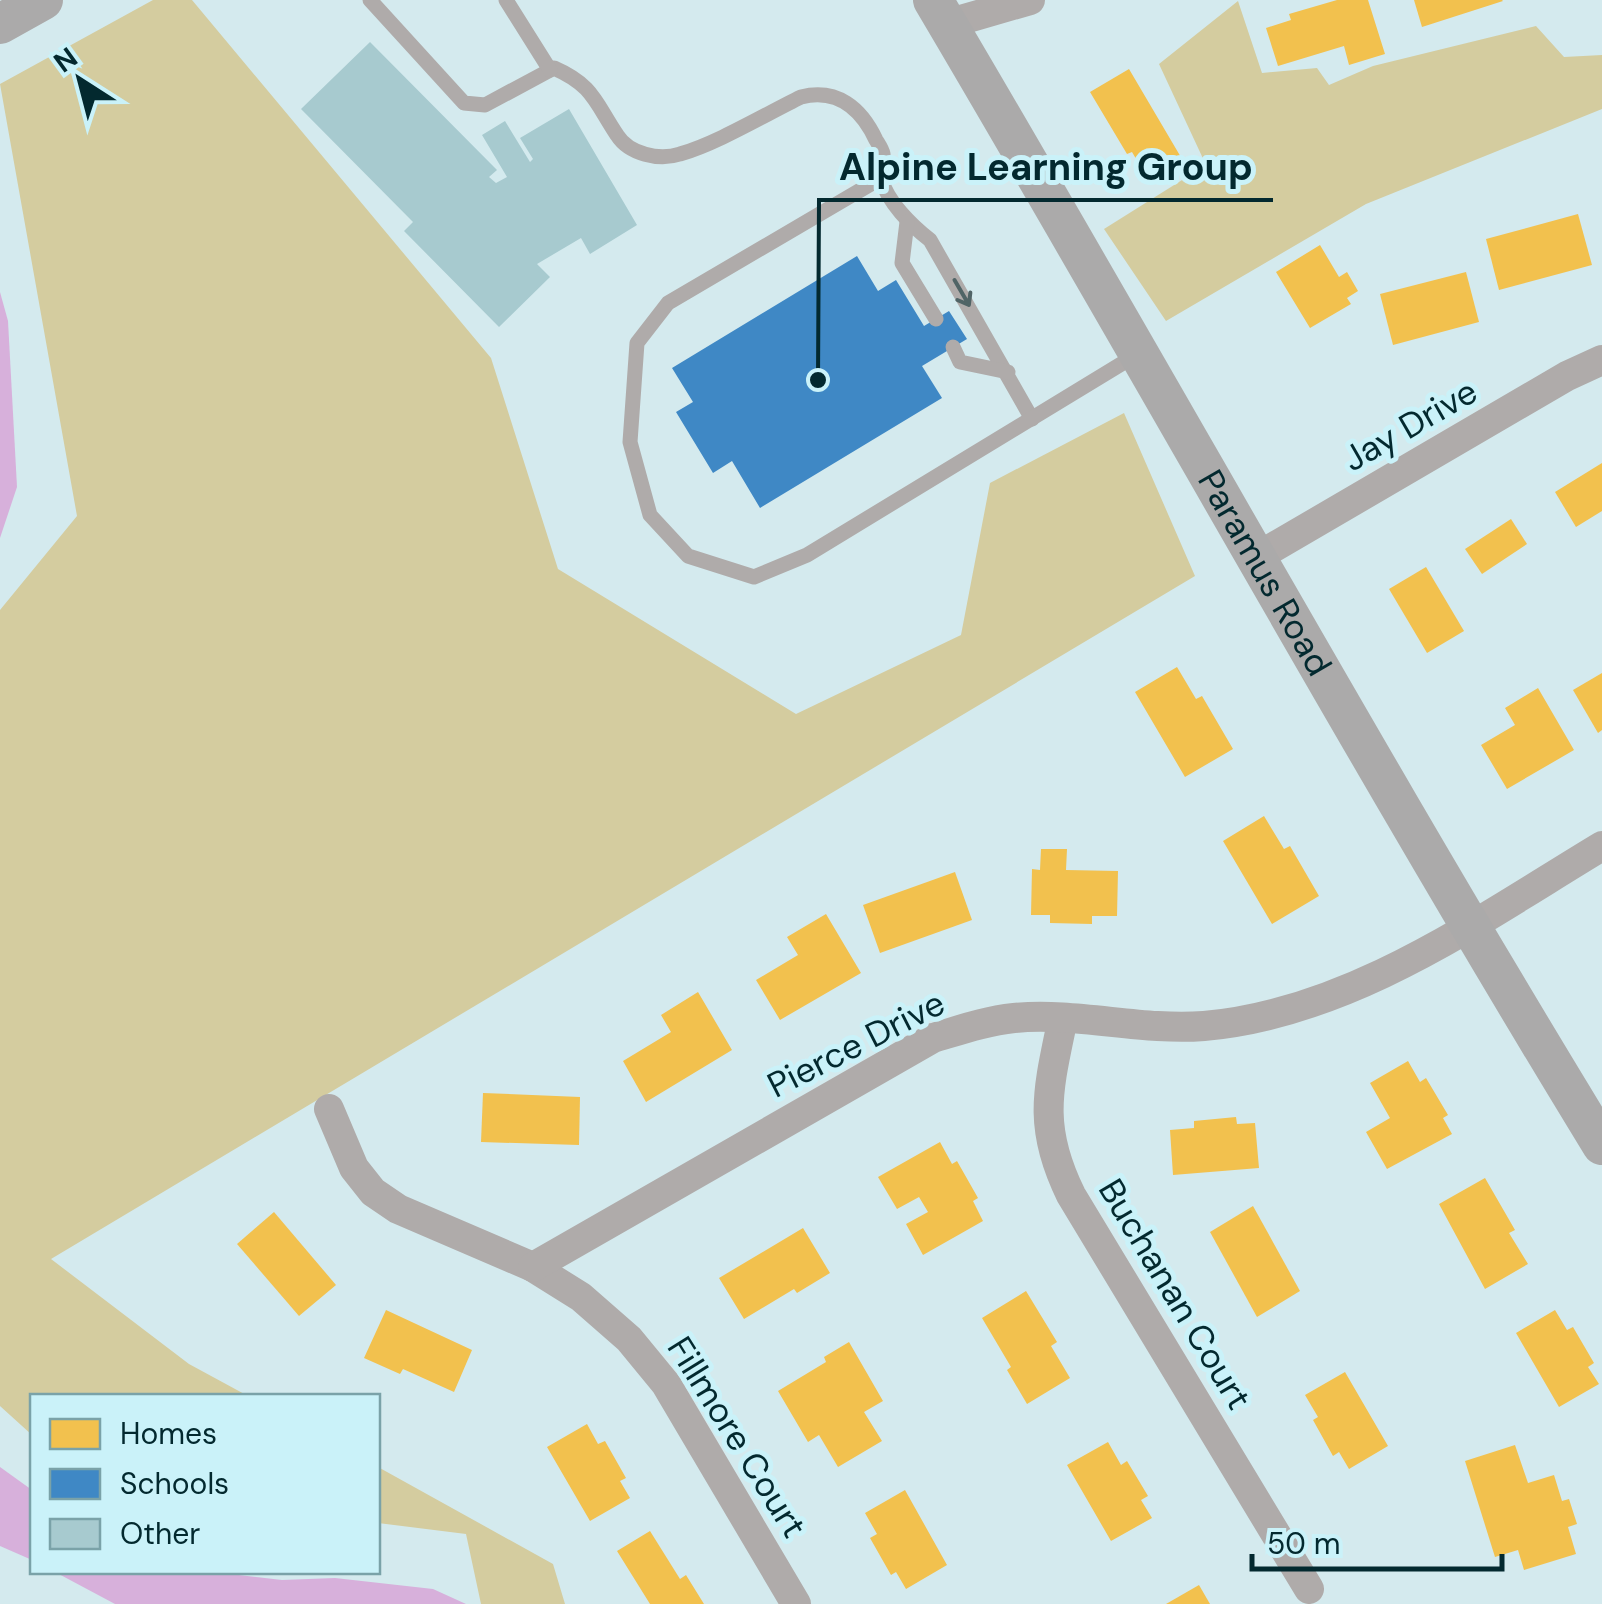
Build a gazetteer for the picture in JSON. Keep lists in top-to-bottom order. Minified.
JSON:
{"streets":{"main road":["Paramus Road"],"street":["Jay Drive","Pierce Drive","Buchanan Court","Fillmore Court"]},"crossings":[["Jay Drive","Paramus Road"],["Paramus Road","Pierce Drive"],["Pierce Drive","Buchanan Court"],["Pierce Drive","Fillmore Court"]],"places":["Alpine Learning Group"],"legend":["Homes","Schools","Other"],"scale_bar":"50 m","north":"top left"}
